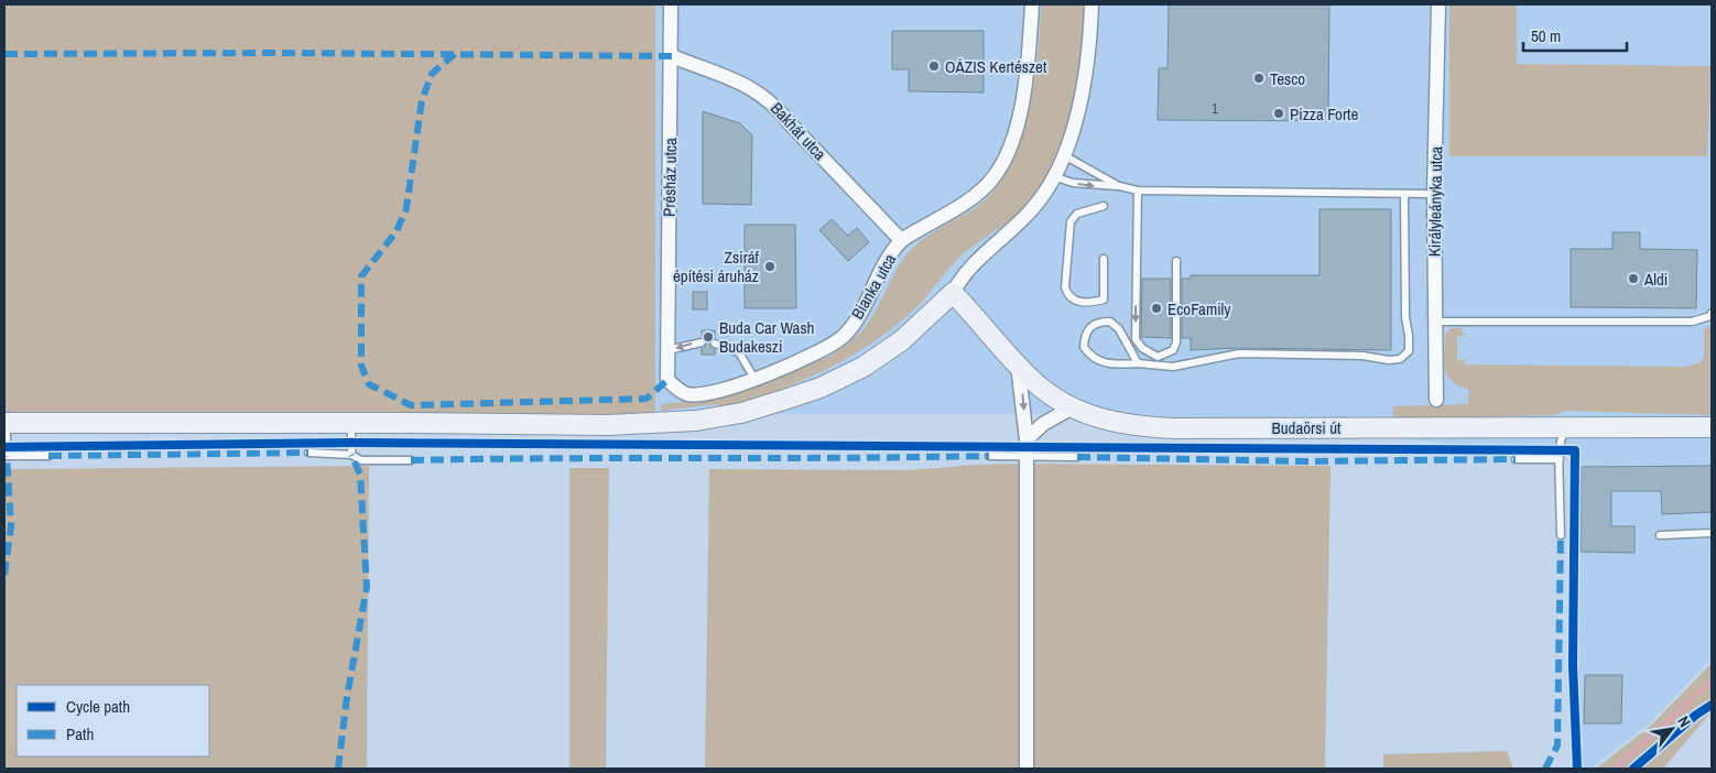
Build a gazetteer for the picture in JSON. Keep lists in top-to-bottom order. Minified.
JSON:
{"streets":{"main road":["Budaörsi út"],"street":["Bakhát utca","Présház utca","Királyleányka utca","Bianka utca"]},"crossings":[["Bakhát utca","Présház utca"],["Bakhát utca","Bianka utca"],["Présház utca","Bianka utca"]],"places":["OÁZIS Kertészet","Tesco","Pizza Forte","Zsiráf építési áruház","Aldi","EcoFamily","Buda Car Wash Budakeszi"],"house_numbers":["1"],"legend":["Cycle path","Path"],"scale_bar":"50 m","north":"top right"}
